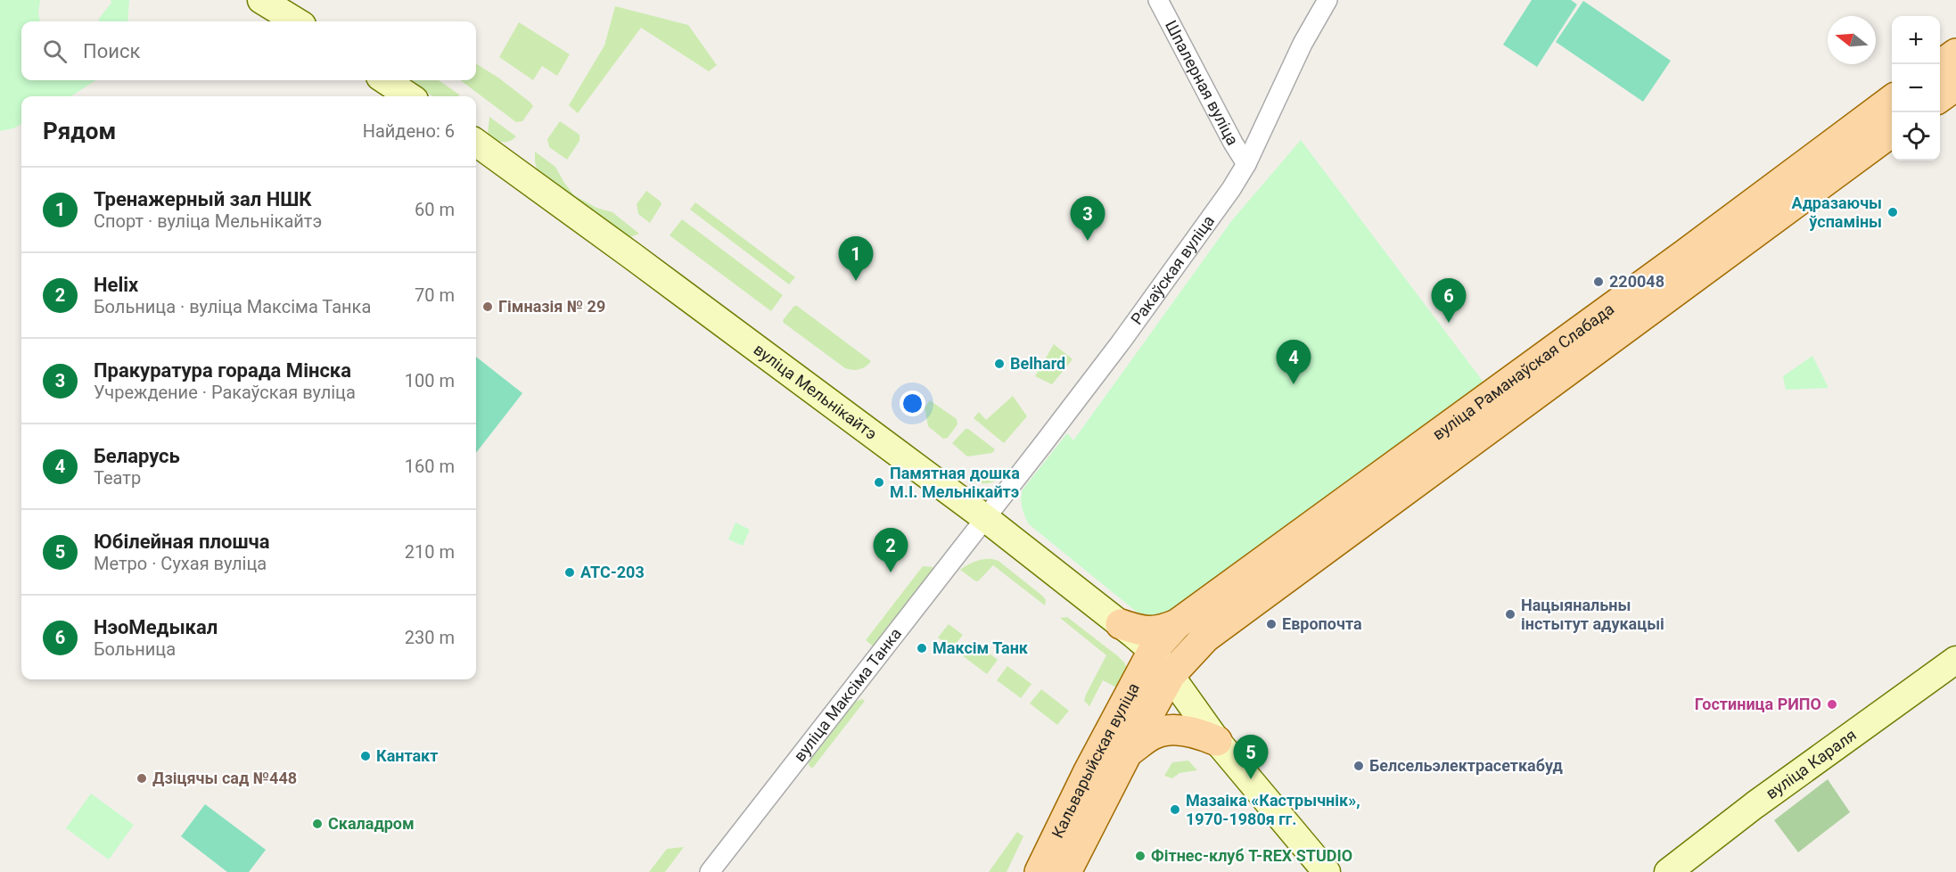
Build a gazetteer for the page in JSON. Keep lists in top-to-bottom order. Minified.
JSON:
{"streets":{"main road":["вуліца Раманаўская Слабада","вуліца Мельнікайтэ","Кальварыйская вуліца","вуліца Караля"],"street":["Шпалерная вуліца","Ракаўская вуліца","вуліца Максіма Танка"]},"crossings":[["Шпалерная вуліца","Ракаўская вуліца"],["Ракаўская вуліца","вуліца Мельнікайтэ"],["Ракаўская вуліца","вуліца Максіма Танка"],["вуліца Раманаўская Слабада","вуліца Мельнікайтэ"],["вуліца Раманаўская Слабада","Кальварыйская вуліца"],["вуліца Мельнікайтэ","вуліца Максіма Танка"],["вуліца Мельнікайтэ","Кальварыйская вуліца"]],"places":["Адразаючы ўспаміны","220048","Гімназія № 29","Belhard","Памятная дошка М.І. Мельнікайтэ","АТС-203","Нацыянальны інстытут адукацыі","Европочта","Максім Танк","Гостиница РИПО","Кантакт","Белсельэлектрасеткабуд","Дзіцячы сад №448","Мазаіка «Кастрычнік», 1970-1980я гг.","Скаладром","Фітнес-клуб T-REX STUDIO"],"north":"left","page":{"map_buttons":["+","−"],"search":"Поиск","heading":["Рядом","Найдено: 6"],"list":[{"mark":"1","name":"Тренажерный зал НШК","note":"Спорт · вуліца Мельнікайтэ","value":"60 m"},{"mark":"2","name":"Helix","note":"Больница · вуліца Максіма Танка","value":"70 m"},{"mark":"3","name":"Пракуратура горада Мінска","note":"Учреждение · Ракаўская вуліца","value":"100 m"},{"mark":"4","name":"Беларусь","note":"Театр","value":"160 m"},{"mark":"5","name":"Юбілейная плошча","note":"Метро · Сухая вуліца","value":"210 m"},{"mark":"6","name":"НэоМедыкал","note":"Больница","value":"230 m"}],"pins":["3","1","6","4","2","5"]}}
